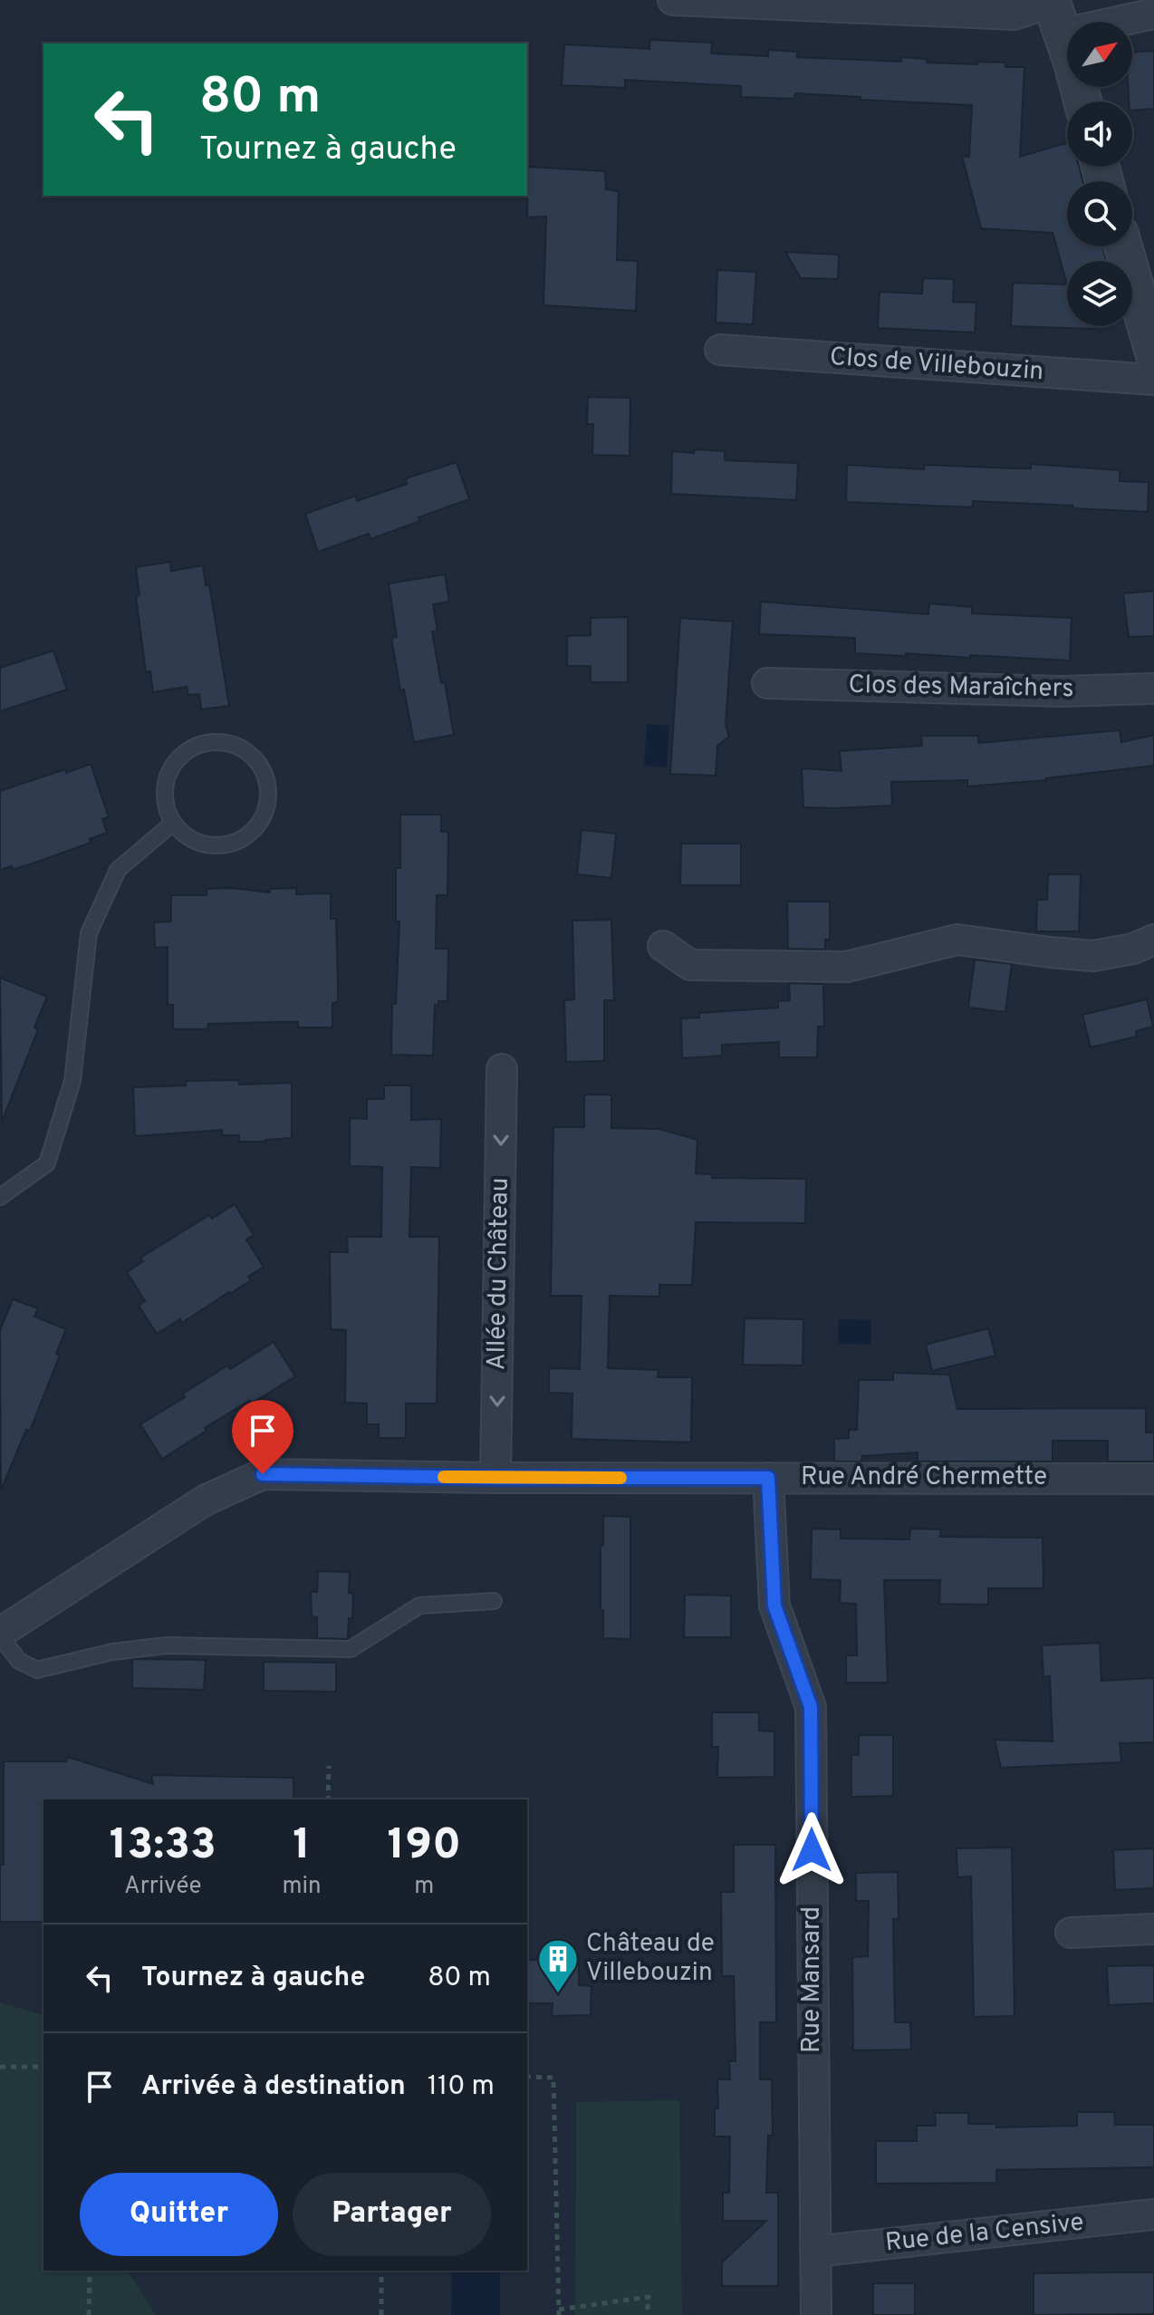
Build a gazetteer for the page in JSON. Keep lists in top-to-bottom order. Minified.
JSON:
{"streets":{"street":["Clos de Villebouzin","Clos des Maraîchers","Allée du Château","Rue André Chermette","Rue Mansard","Rue de la Censive"]},"crossings":[["Allée du Château","Rue André Chermette"],["Rue André Chermette","Rue Mansard"],["Rue Mansard","Rue de la Censive"]],"one_way":["Allée du Château"],"places":{"building":["Château de Villebouzin"]},"north":"top right","page":{"turn":["80 m","Tournez à gauche"],"eta":["13:33","Arrivée","1","min","190","m"],"list":[{"name":"Tournez à gauche","value":"80 m"},{"name":"Arrivée à destination","value":"110 m"}],"buttons":["Quitter","Partager"]}}
